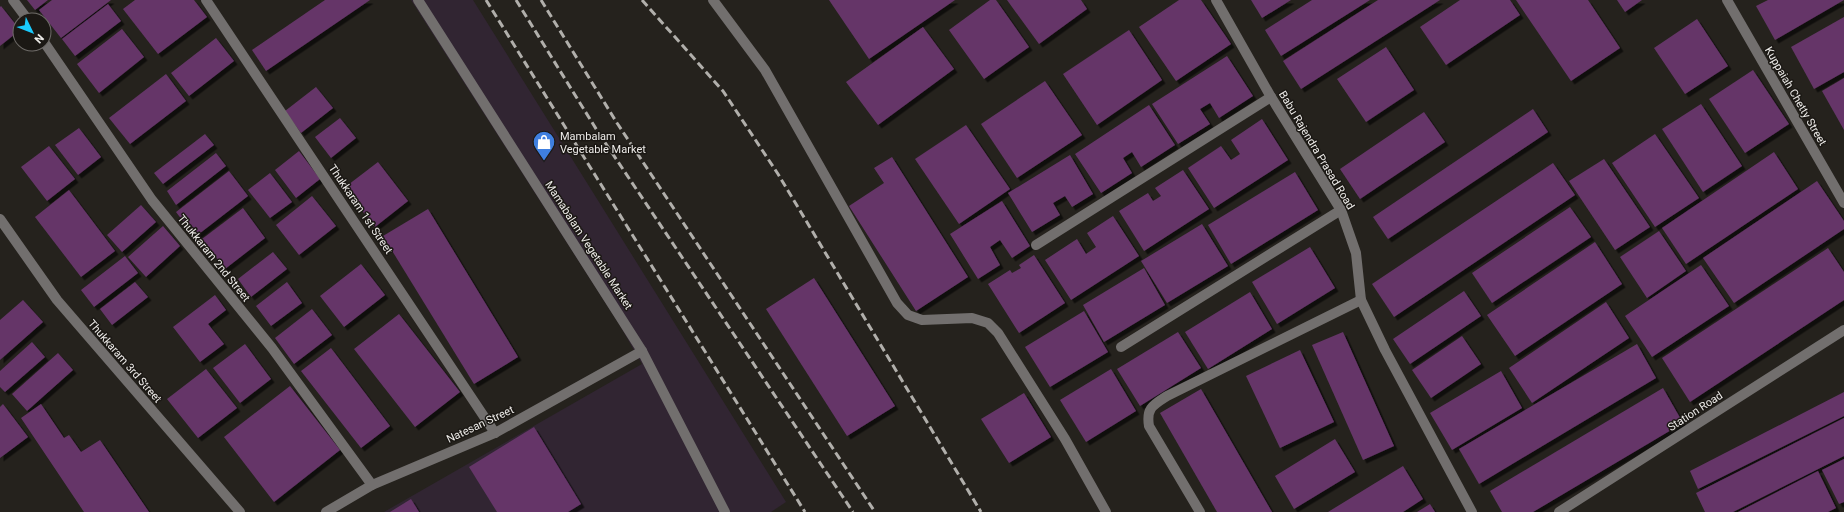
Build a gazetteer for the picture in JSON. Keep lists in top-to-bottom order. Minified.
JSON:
{"streets":{"street":["Kuppaiah Chetty Street","Babu Rajendra Prasad Road","Thukkaram 1st Street","Mamabalam Vegetable Market","Thukkaram 2nd Street","Thukkaram 3rd Street","Station Road","Natesan Street"]},"crossings":[["Thukkaram 1st Street","Natesan Street"],["Mamabalam Vegetable Market","Natesan Street"],["Thukkaram 2nd Street","Natesan Street"]],"places":{"shop":["Mambalam Vegetable Market"]},"north":"bottom right"}
